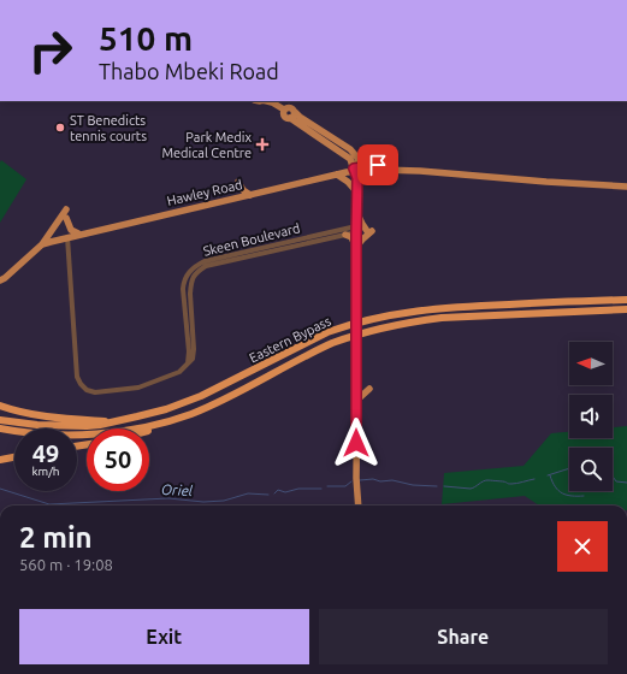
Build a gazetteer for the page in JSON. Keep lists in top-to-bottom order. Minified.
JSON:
{"streets":{"highway":["Eastern Bypass"],"main road":["Hawley Road"],"street":["Skeen Boulevard"]},"crossings":[["Hawley Road","Skeen Boulevard"]],"water":["Oriel"],"places":{"other":["ST Benedicts tennis courts"],"health":["Park Medix Medical Centre"]},"north":"left","page":{"turn":["510 m","Thabo Mbeki Road"],"speed":"49 km/h","limit":"50","heading":["2 min","560 m · 19:08"],"buttons":["Exit","Share"]}}
